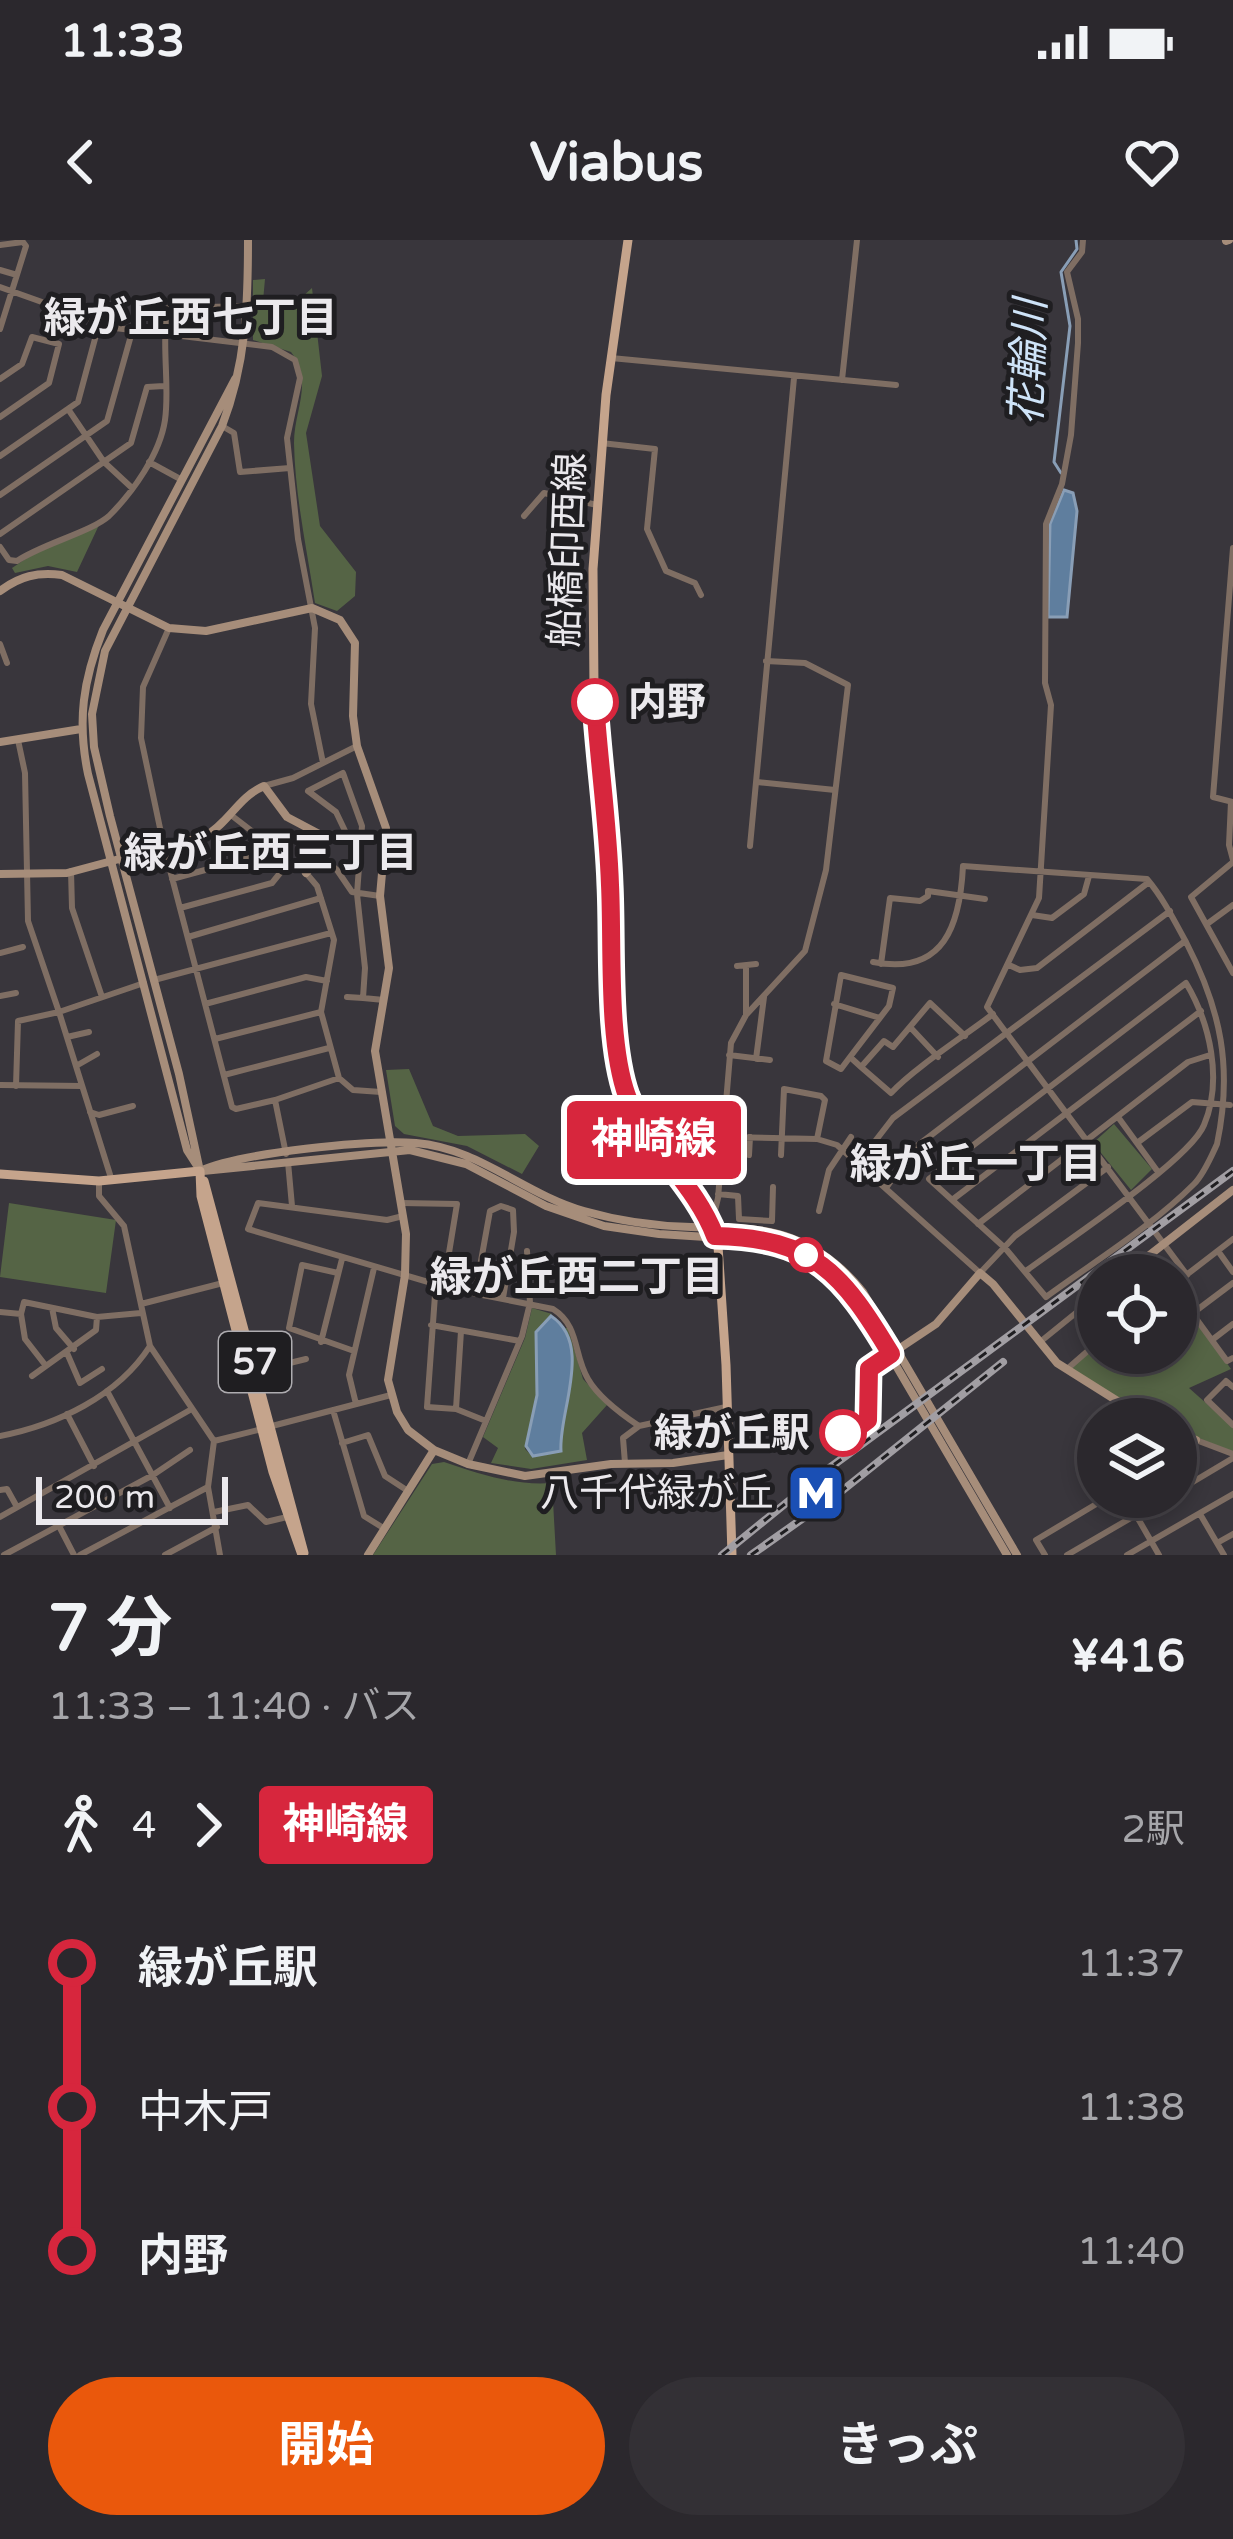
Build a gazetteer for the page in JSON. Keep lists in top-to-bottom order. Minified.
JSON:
{"streets":{"main road":["船橋印西線","57"]},"districts":["緑が丘西七丁目","緑が丘西三丁目","緑が丘一丁目","緑が丘西二丁目"],"water":["花輪川"],"places":{"other":["内野","緑が丘駅"],"metro station":["八千代緑が丘"]},"lines":["bus line 神崎線"],"scale_bar":"200 m","page":{"status":"11:33","header":"Viabus","on_map":"神崎線","scale":"200 m","heading":["7 分","11:33 – 11:40 · バス","¥416"],"legs":["4","神崎線","2駅"],"list":[{"name":"緑が丘駅","value":"11:37"},{"name":"中木戸","value":"11:38"},{"name":"内野","value":"11:40"}],"buttons":["開始","きっぷ"]}}
